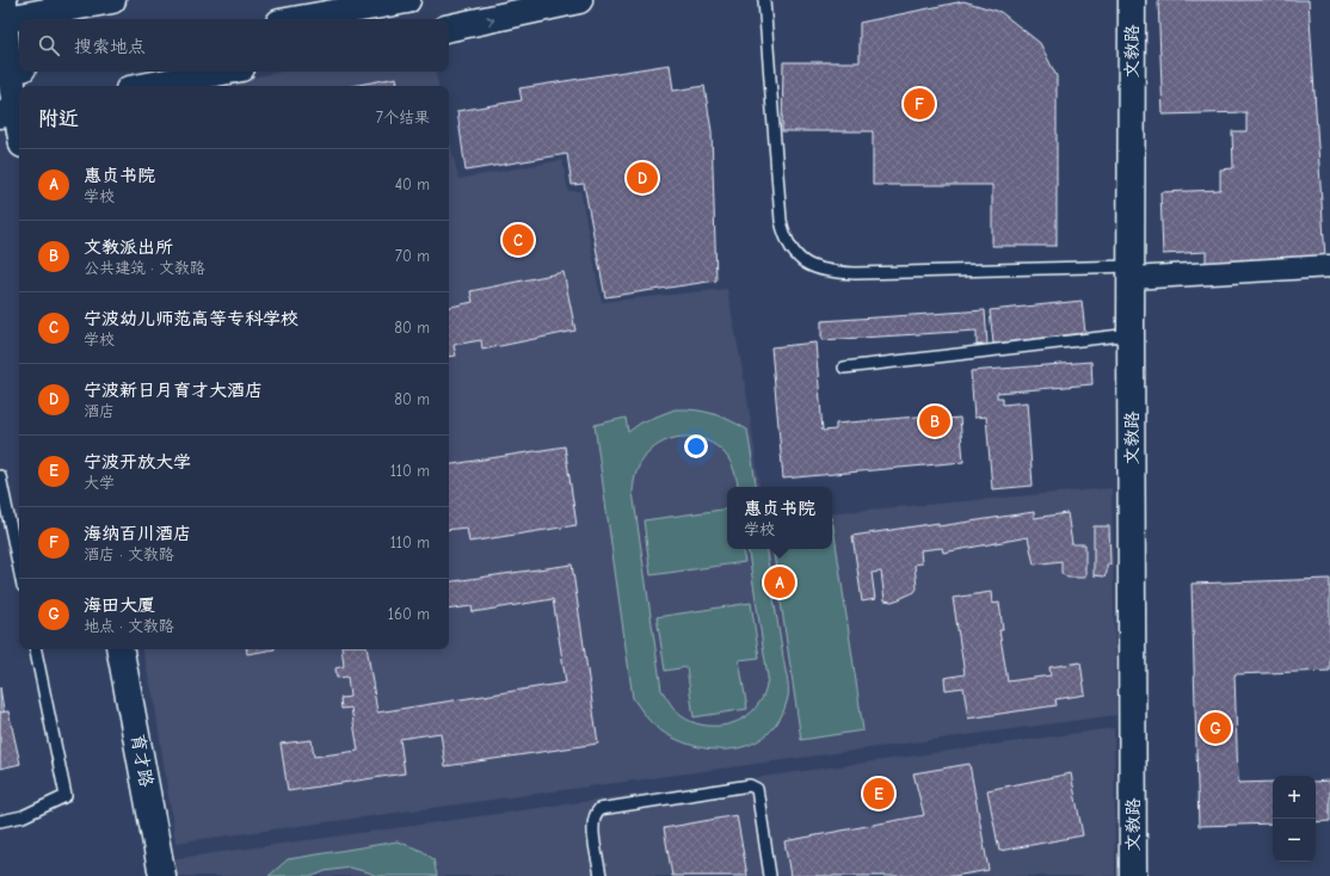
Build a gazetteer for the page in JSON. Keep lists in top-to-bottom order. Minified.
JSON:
{"streets":{"street":["文教路","育才路"]},"page":{"search":"搜索地点","pins":["F","D","C","B","A","G","E"],"heading":["附近","7个结果"],"list":[{"mark":"A","name":"惠贞书院","note":"学校","value":"40 m"},{"mark":"B","name":"文教派出所","note":"公共建筑 · 文教路","value":"70 m"},{"mark":"C","name":"宁波幼儿师范高等专科学校","note":"学校","value":"80 m"},{"mark":"D","name":"宁波新日月育才大酒店","note":"酒店","value":"80 m"},{"mark":"E","name":"宁波开放大学","note":"大学","value":"110 m"},{"mark":"F","name":"海纳百川酒店","note":"酒店 · 文教路","value":"110 m"},{"mark":"G","name":"海田大厦","note":"地点 · 文教路","value":"160 m"}],"popup":["惠贞书院","学校"],"map_buttons":["+","−"]}}
